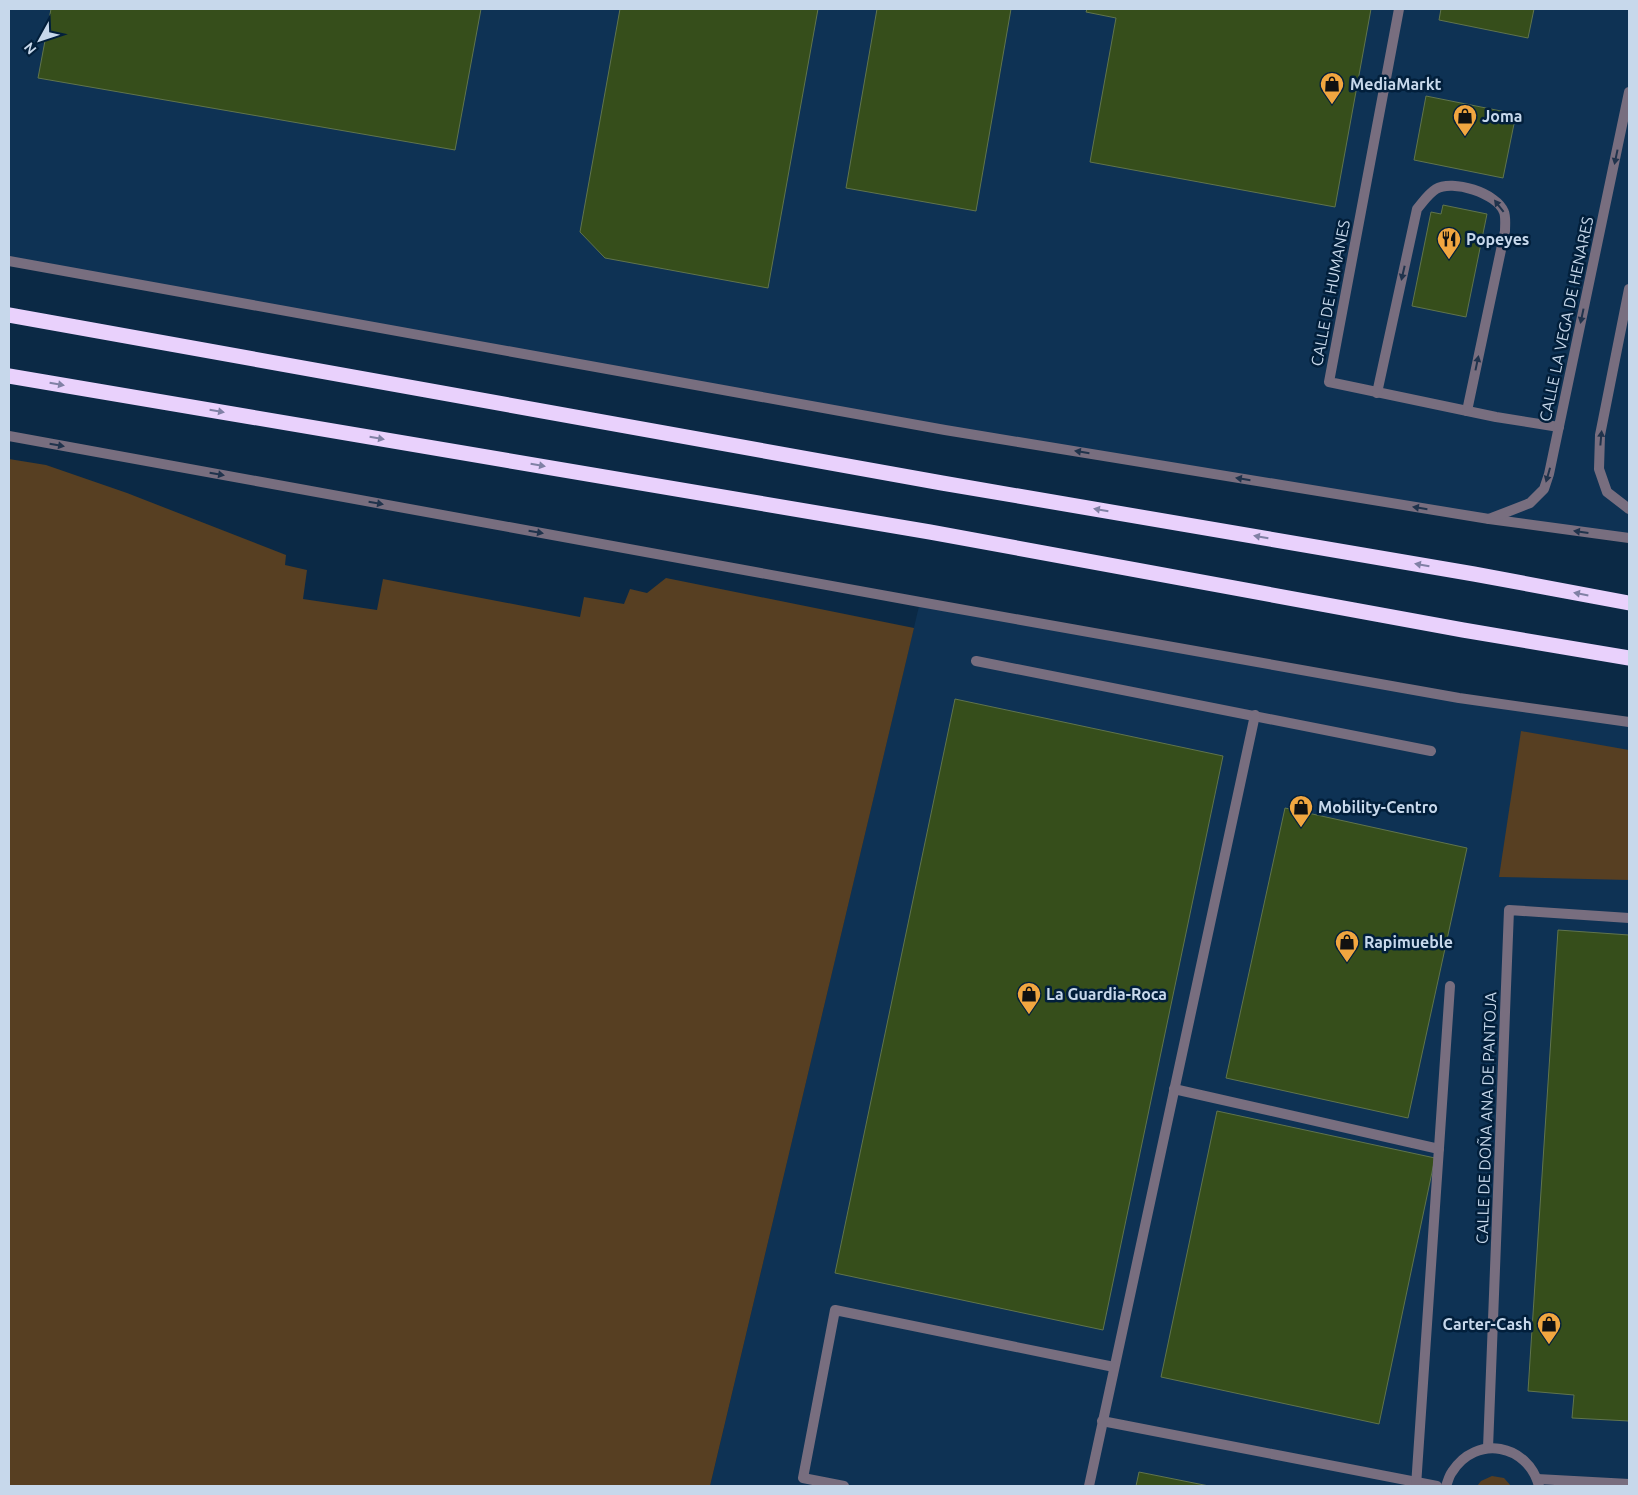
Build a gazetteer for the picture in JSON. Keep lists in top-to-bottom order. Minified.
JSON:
{"streets":{"street":["CALLE DE HUMANES","CALLE LA VEGA DE HENARES","CALLE DE DOÑA ANA DE PANTOJA"]},"crossings":[["CALLE DE HUMANES","CALLE LA VEGA DE HENARES"]],"one_way":["CALLE LA VEGA DE HENARES"],"places":{"shop":["MediaMarkt","Joma","Mobility-Centro","Rapimueble","La Guardia-Roca","Carter-Cash"],"restaurant":["Popeyes"]},"north":"bottom left"}
